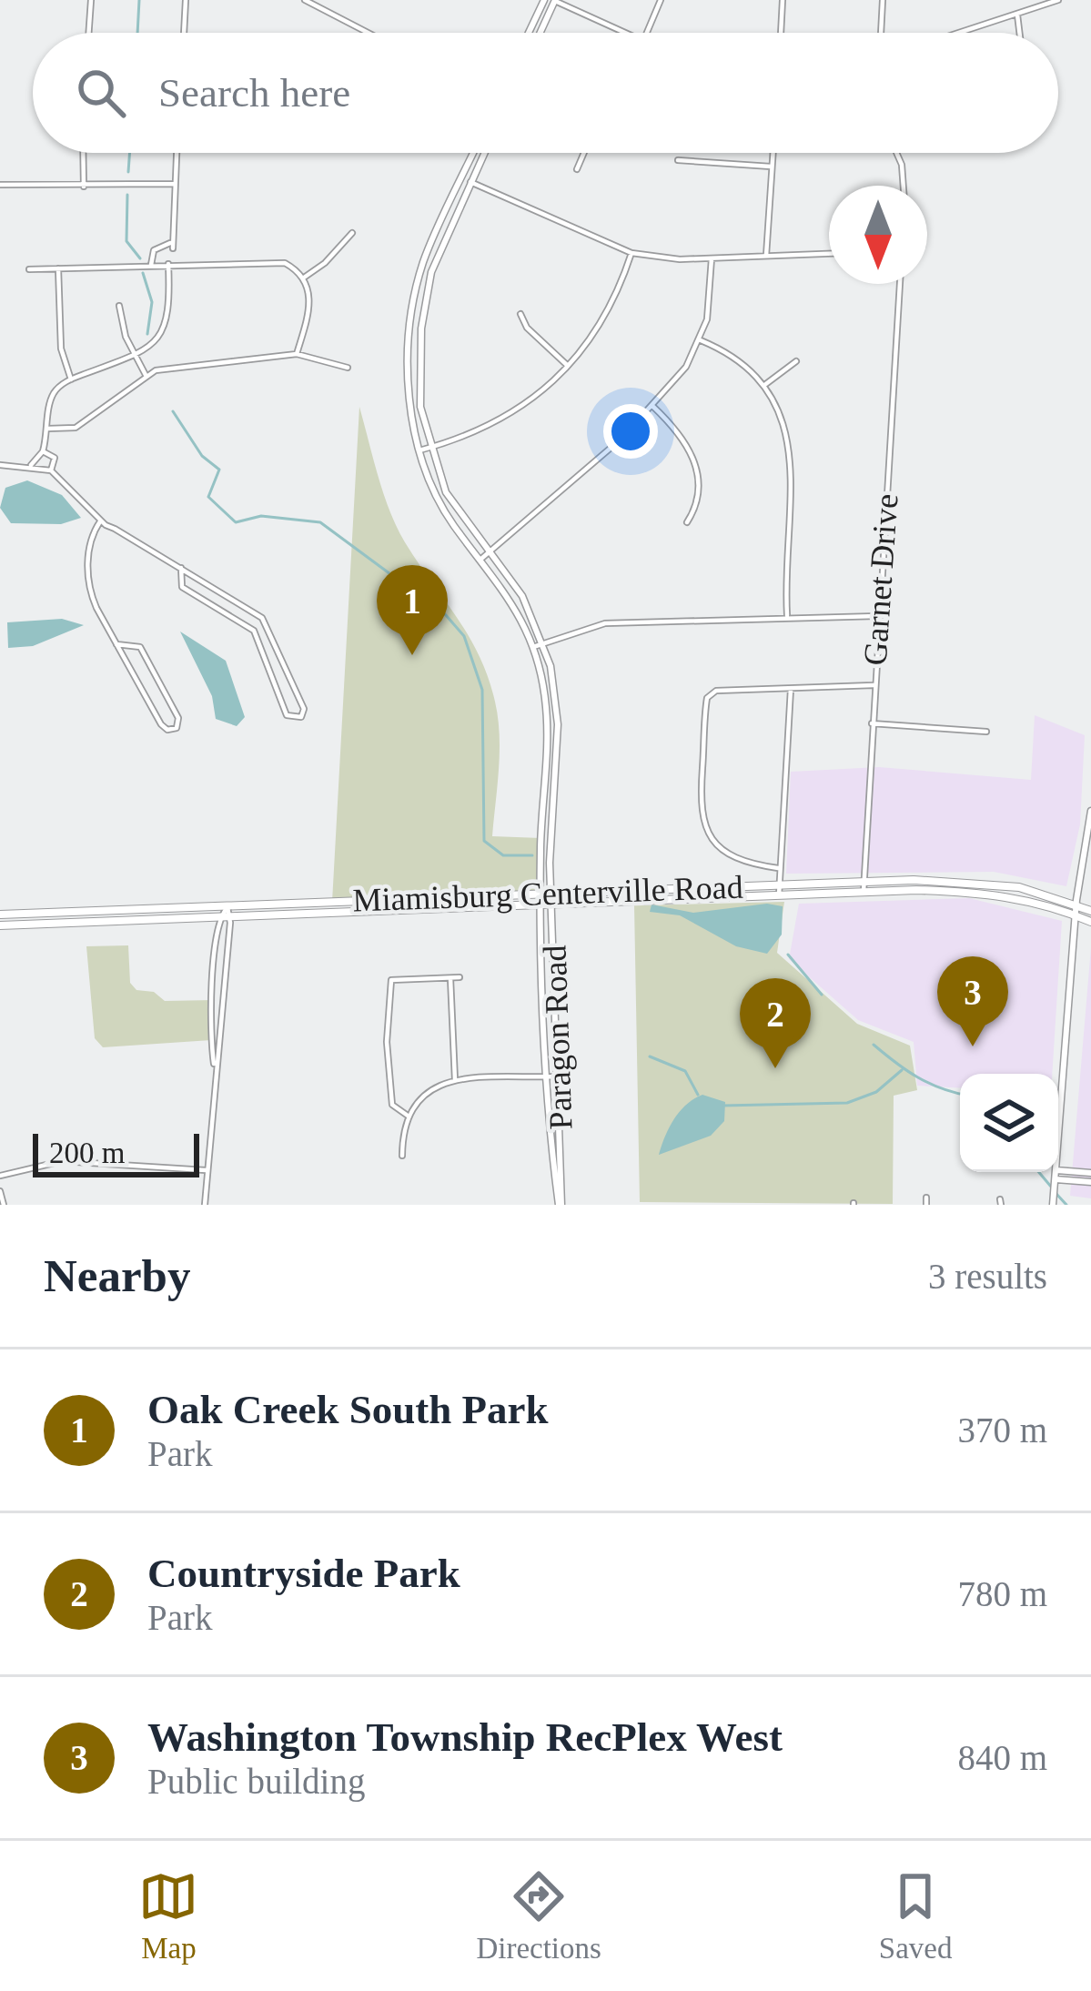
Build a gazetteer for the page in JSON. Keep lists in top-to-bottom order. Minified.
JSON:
{"streets":{"main road":["Miamisburg Centerville Road"],"street":["Garnet Drive","Paragon Road"]},"crossings":[["Garnet Drive","Miamisburg Centerville Road"],["Miamisburg Centerville Road","Paragon Road"]],"scale_bar":"200 m","north":"bottom","page":{"search":"Search here","pins":["1","3","2"],"scale":"200 m","heading":["Nearby","3 results"],"list":[{"mark":"1","name":"Oak Creek South Park","note":"Park","value":"370 m"},{"mark":"2","name":"Countryside Park","note":"Park","value":"780 m"},{"mark":"3","name":"Washington Township RecPlex West","note":"Public building","value":"840 m"}],"nav":["Map","Directions","Saved"]}}
